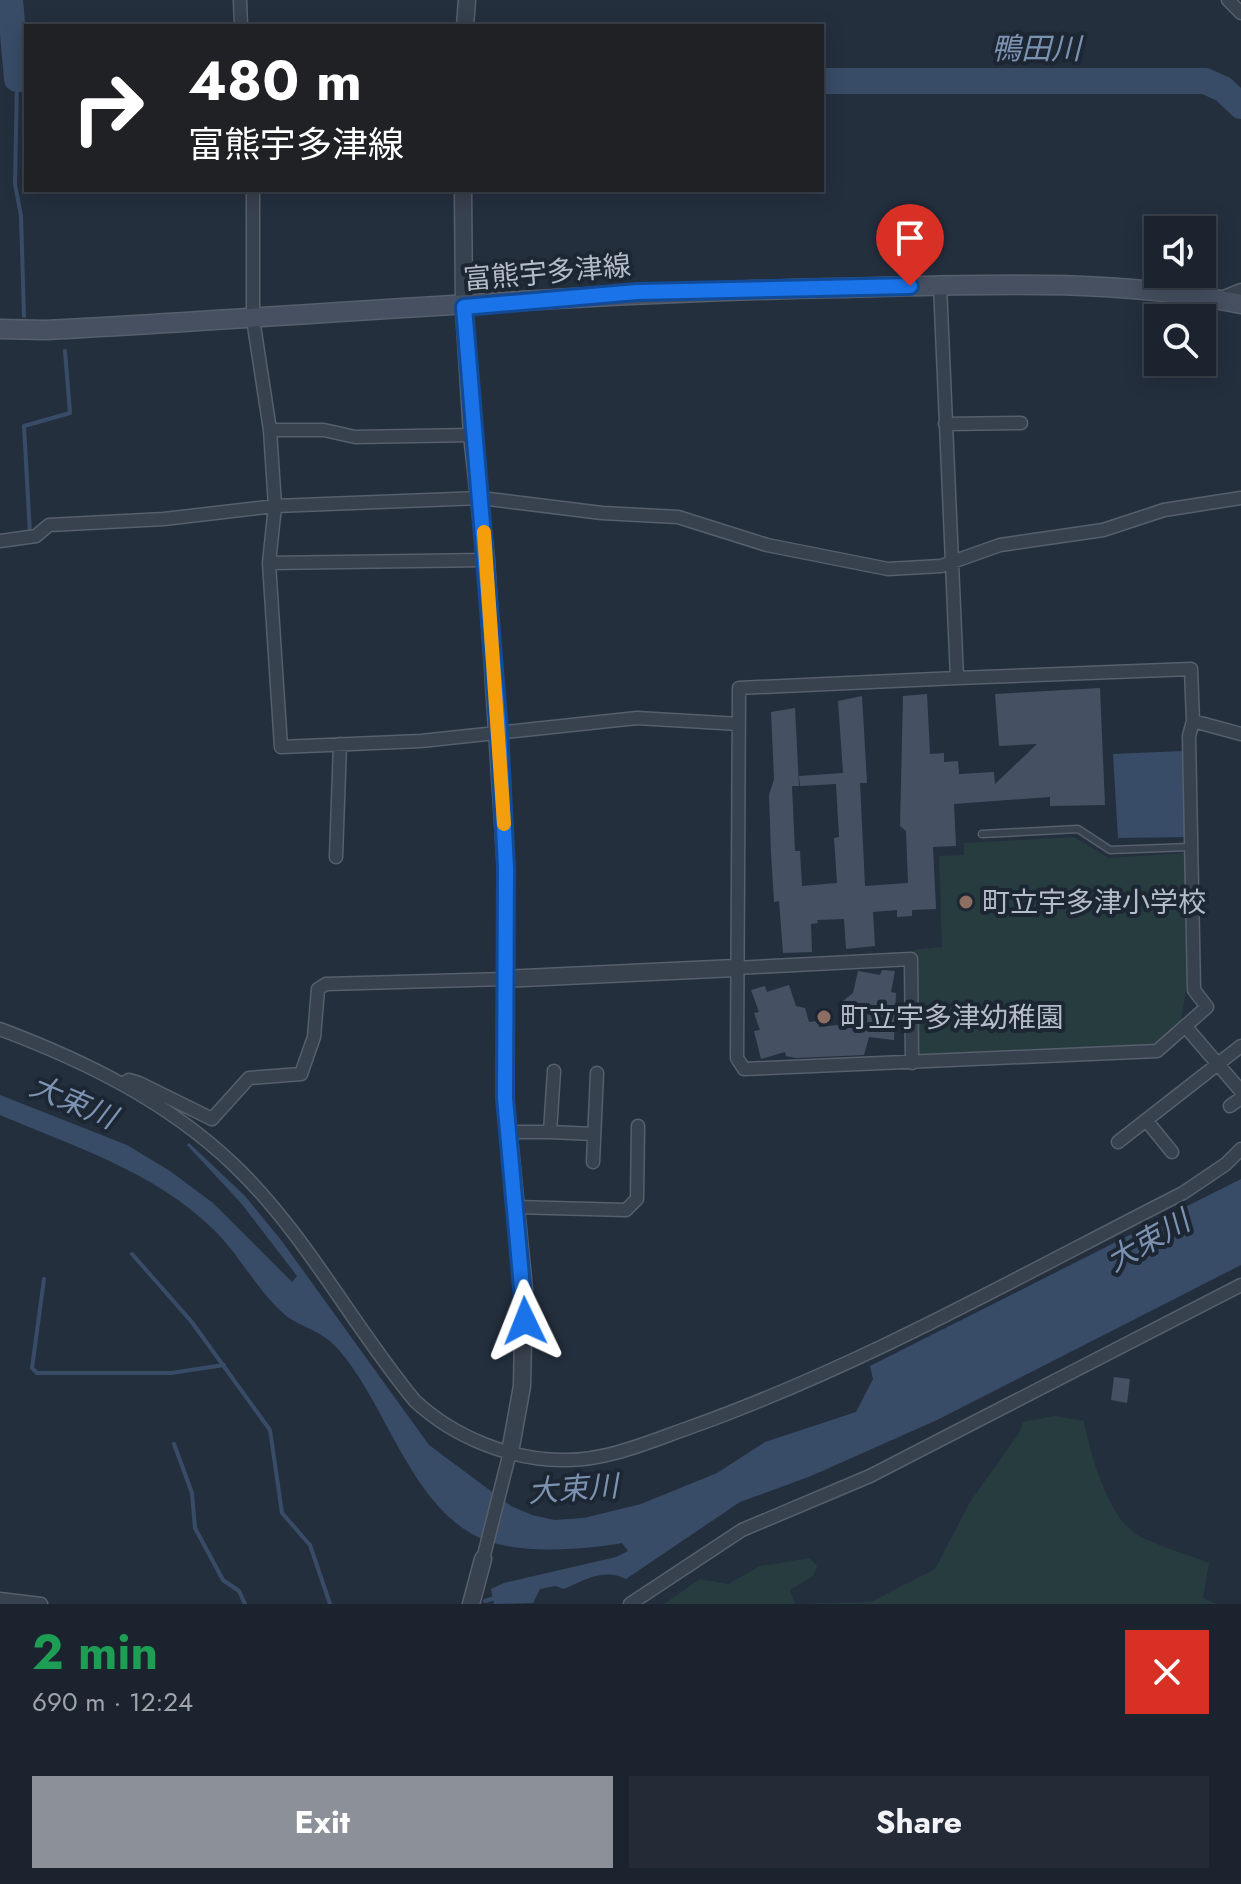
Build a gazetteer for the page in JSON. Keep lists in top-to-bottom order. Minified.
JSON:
{"streets":{"main road":["富熊宇多津線"]},"water":["鴨田川","大束川"],"places":["町立宇多津小学校","町立宇多津幼稚園"],"page":{"turn":["480 m","富熊宇多津線"],"heading":["2 min","690 m · 12:24"],"buttons":["Exit","Share"]}}
